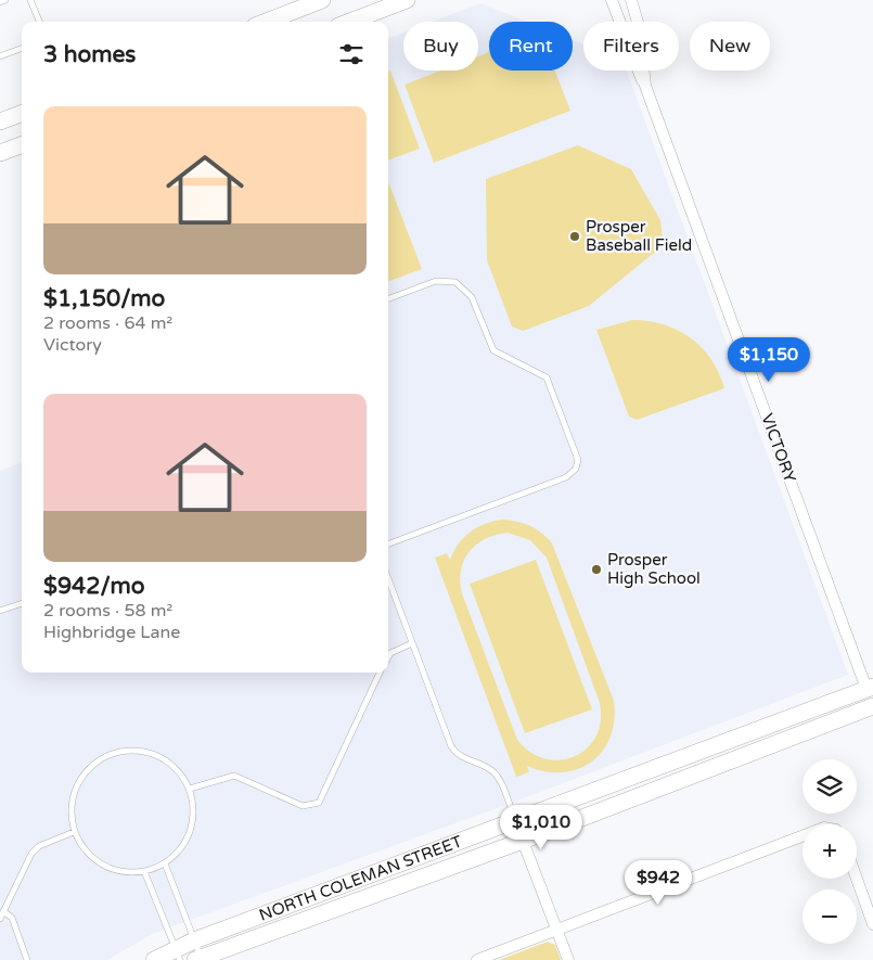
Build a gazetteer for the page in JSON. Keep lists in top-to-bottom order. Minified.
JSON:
{"streets":{"street":["VICTORY","NORTH COLEMAN STREET"]},"crossings":[["VICTORY","NORTH COLEMAN STREET"]],"places":["Prosper Baseball Field","Prosper High School"],"page":{"chip":["Buy","Rent","Filters","New"],"heading":"3 homes","list":[{"name":"$1,150/mo","note":"2 rooms · 64 m² · Victory"},{"name":"$942/mo","note":"2 rooms · 58 m² · Highbridge Lane"}],"price":["$1,150","$1,010","$942"],"map_buttons":["+","−"]}}
